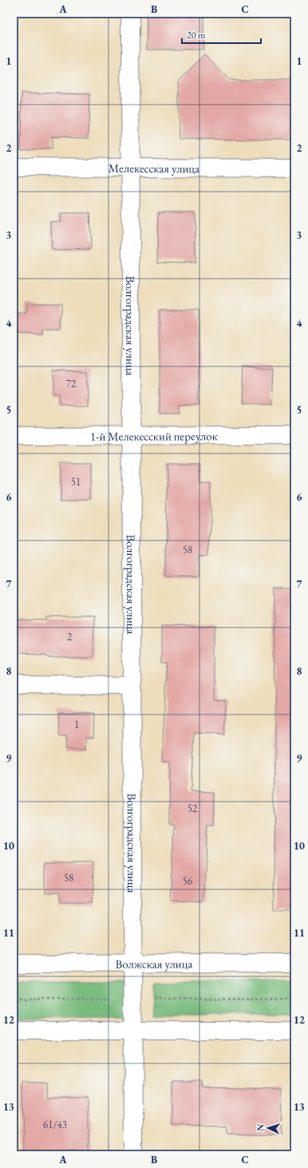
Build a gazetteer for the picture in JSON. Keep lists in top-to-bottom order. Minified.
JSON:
{"streets":{"street":["Мелекесская улица","Волгоградская улица","1-й Мелекесский переулок","Волжская улица"]},"crossings":[["Мелекесская улица","Волгоградская улица"],["Волгоградская улица","1-й Мелекесский переулок"],["Волгоградская улица","Волжская улица"]],"house_numbers":["72","51","58","2","1","52","58","56","61/43"],"scale_bar":"20 m","north":"left","grid":{"columns":["A","B","C"],"rows":["1","2","3","4","5","6","7","8","9","10","11","12","13"]}}
